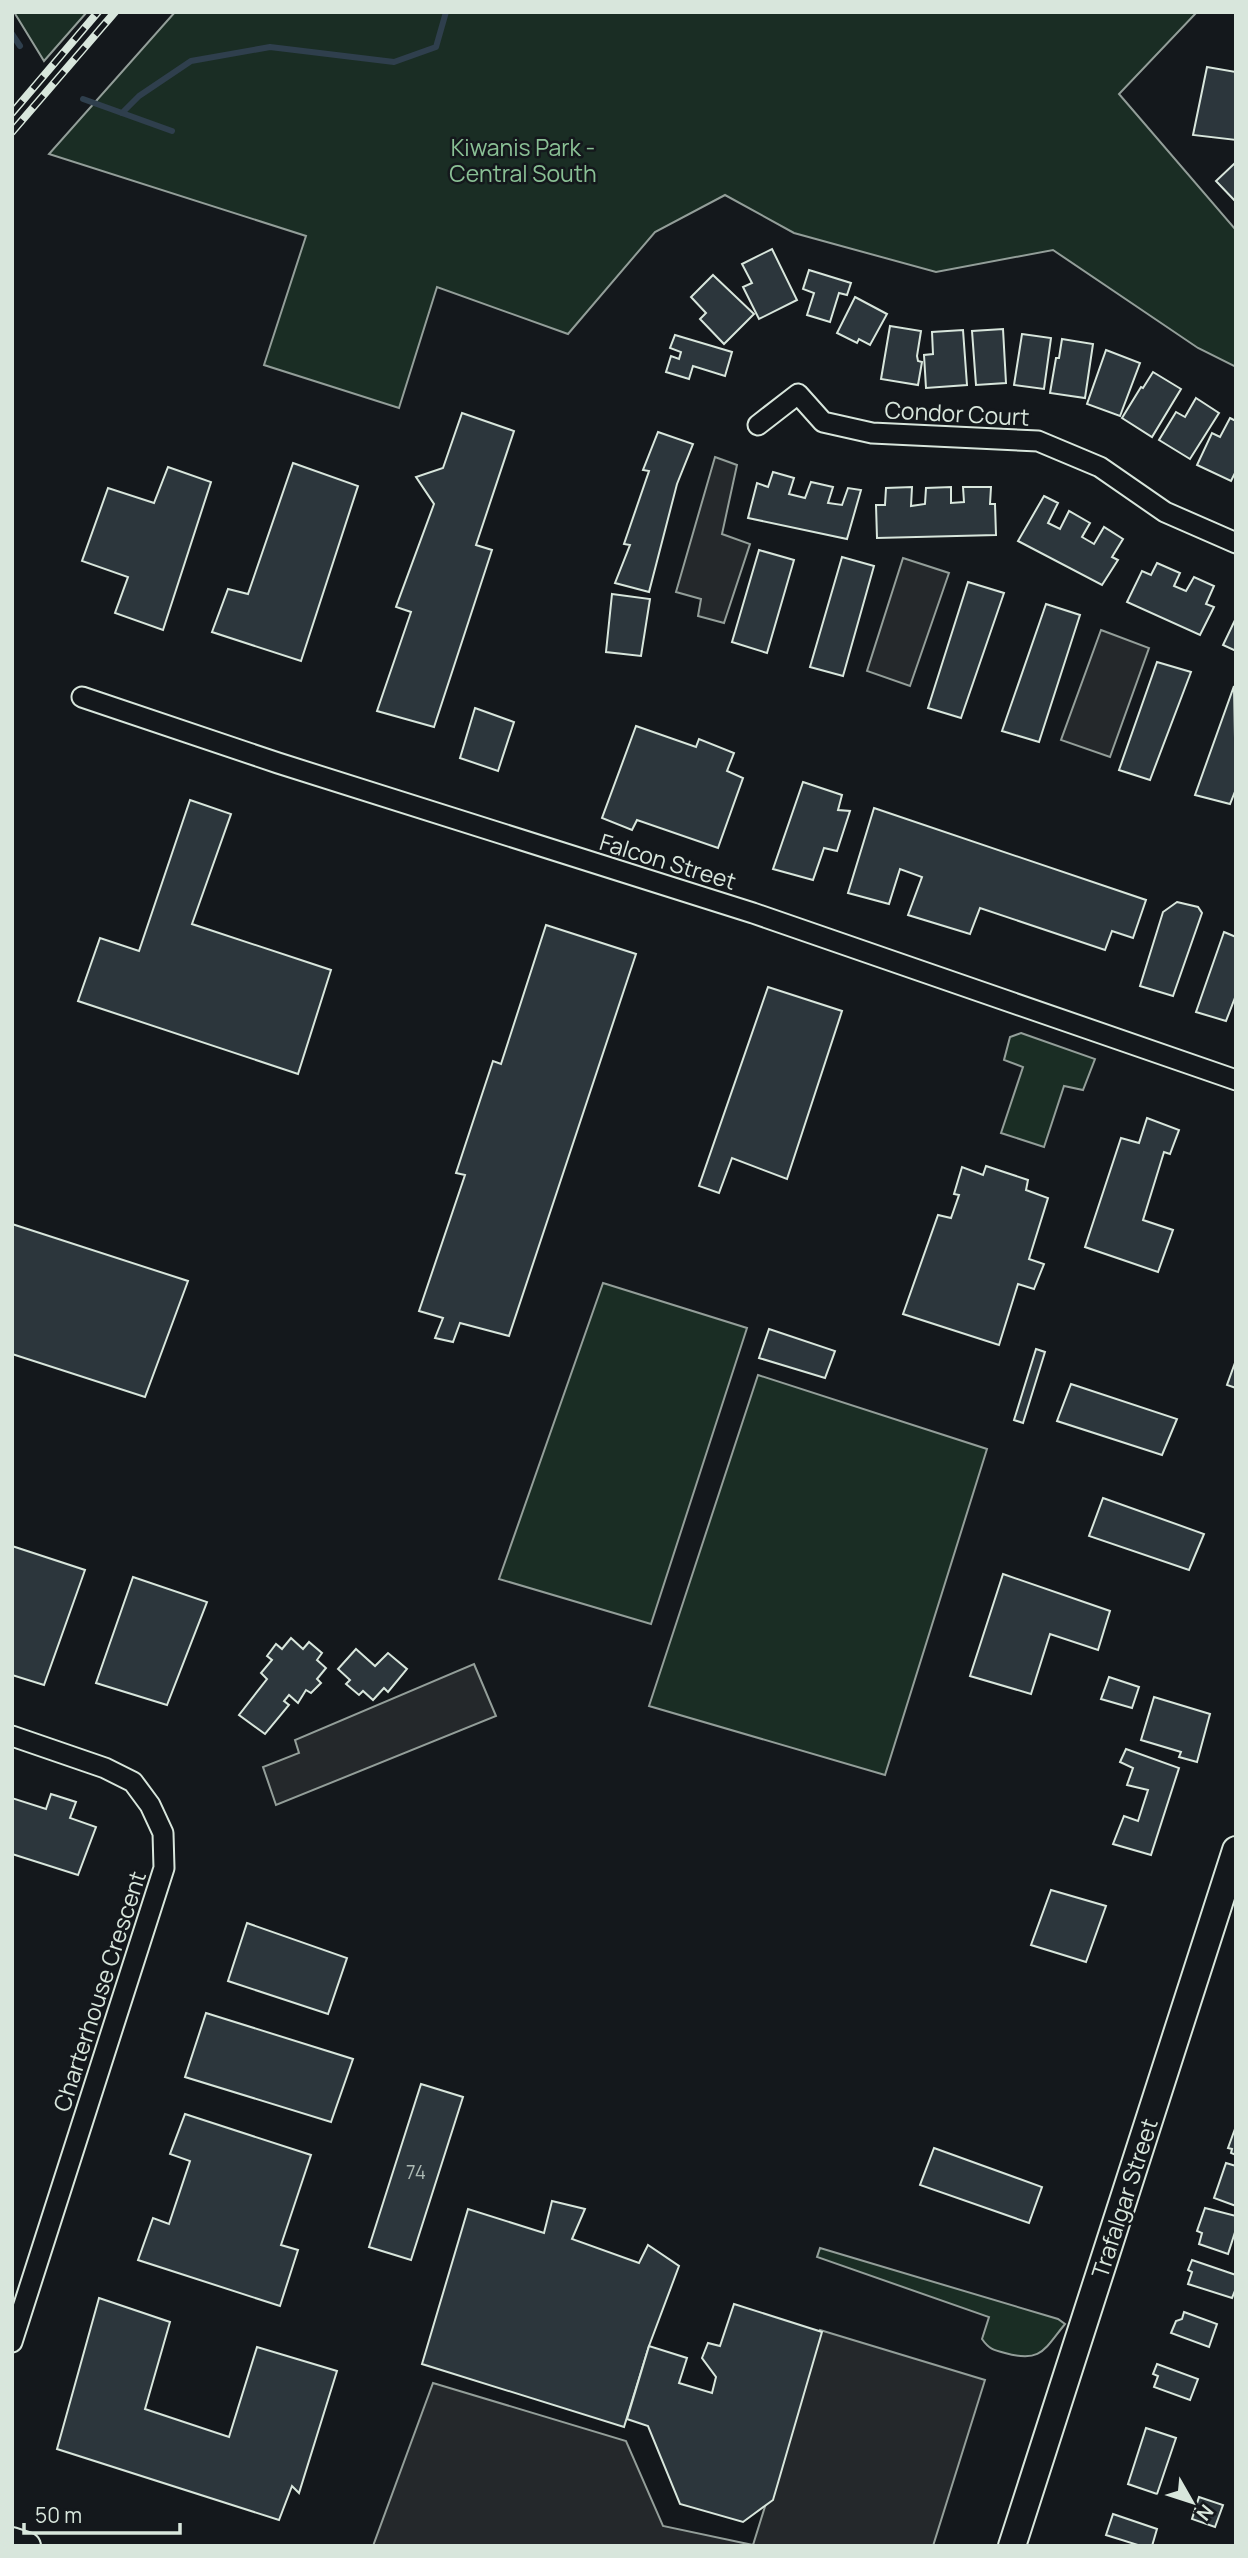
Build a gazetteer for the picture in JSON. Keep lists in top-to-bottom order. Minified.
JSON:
{"streets":{"main road":["Trafalgar Street"],"street":["Condor Court","Falcon Street","Charterhouse Crescent"]},"parks":["Kiwanis Park - Central South"],"house_numbers":["74"],"scale_bar":"50 m","north":"bottom right"}
